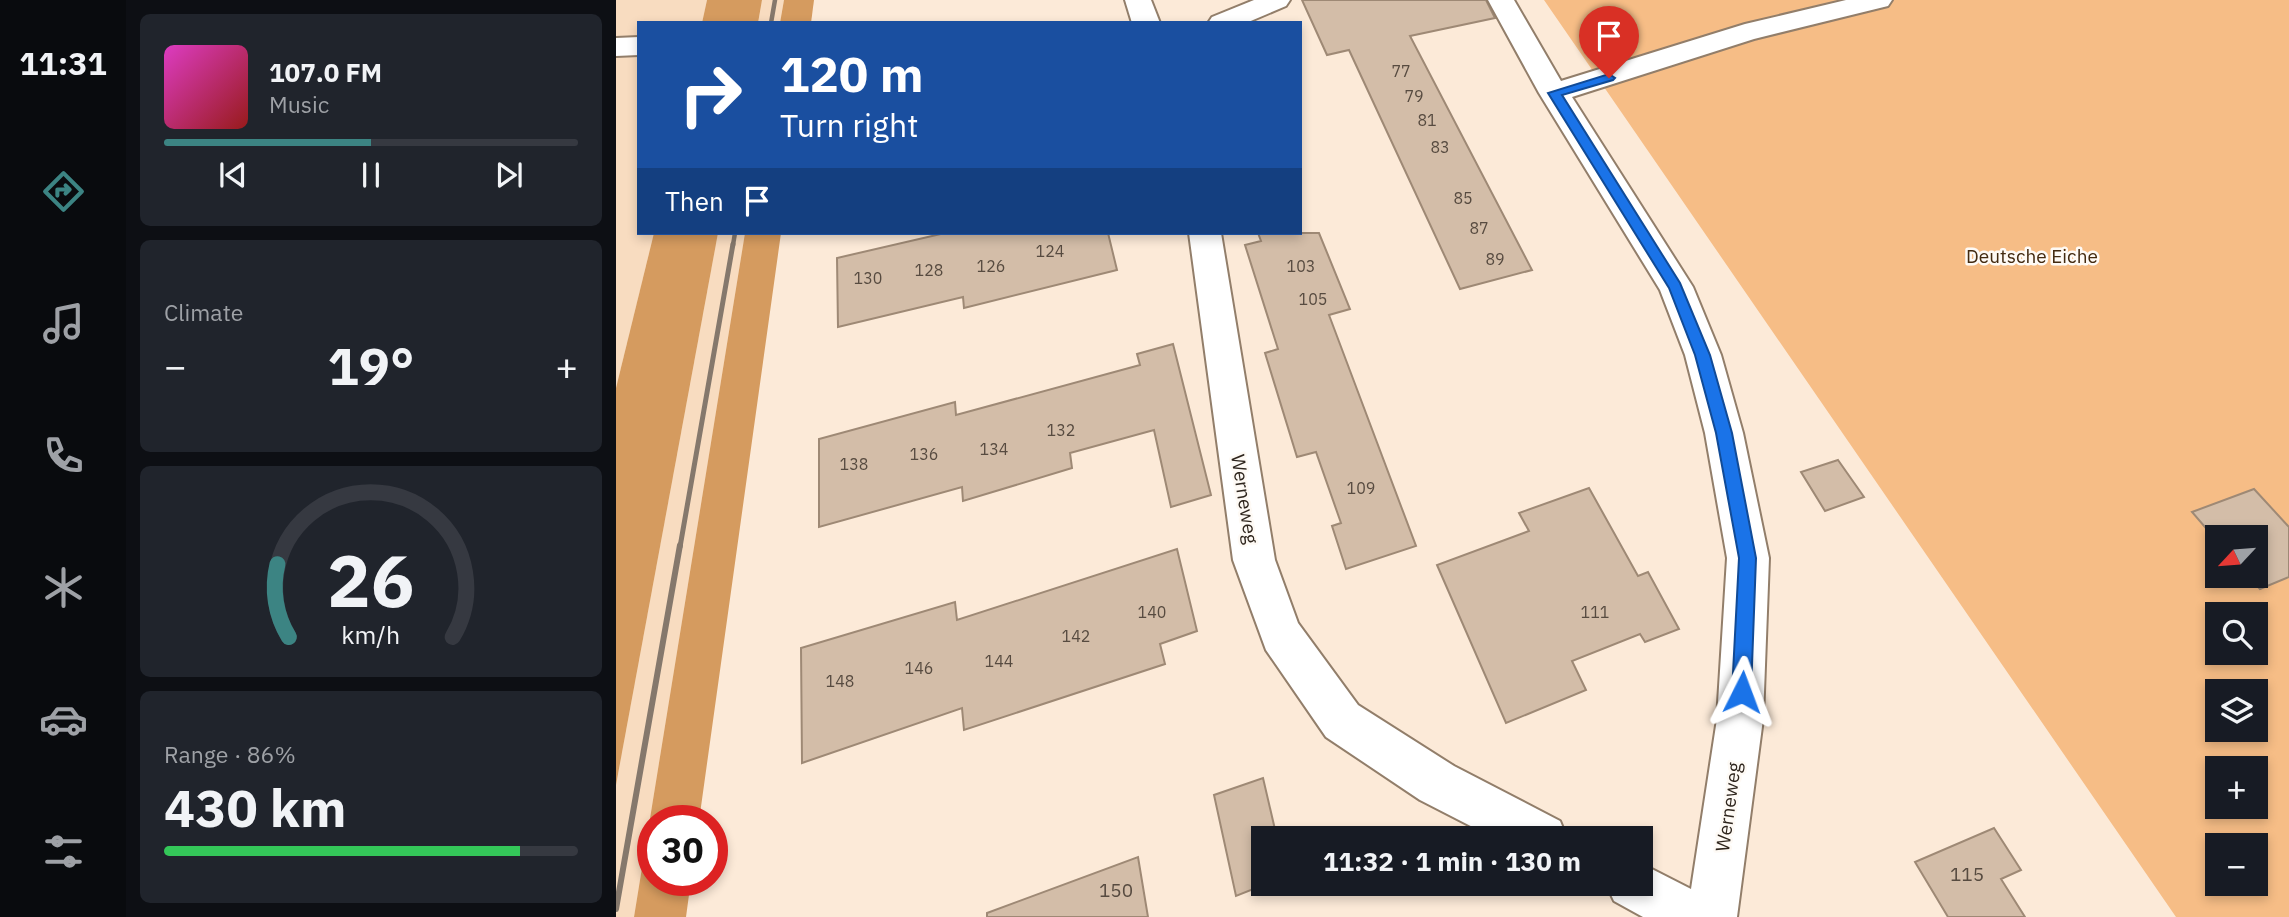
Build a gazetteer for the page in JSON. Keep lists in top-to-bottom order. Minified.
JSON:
{"streets":{"street":["Werneweg"]},"parks":["Deutsche Eiche"],"house_numbers":["77","79","81","83","85","87","124","89","126","103","128","130","105","132","134","136","138","109","140","111","142","144","146","148","115","150"],"north":"bottom left","page":{"tabs":"11:31","turn":["120 m","Turn right"],"song":["107.0 FM","Music"],"then":"Then","tile":["Climate",["Range · 86%","430 km"]],"heat":["−","19°","+"],"map_buttons":["+","−"],"limit":"30","trip":"11:32 · 1 min · 130 m","gauge":["26","km/h"]}}
